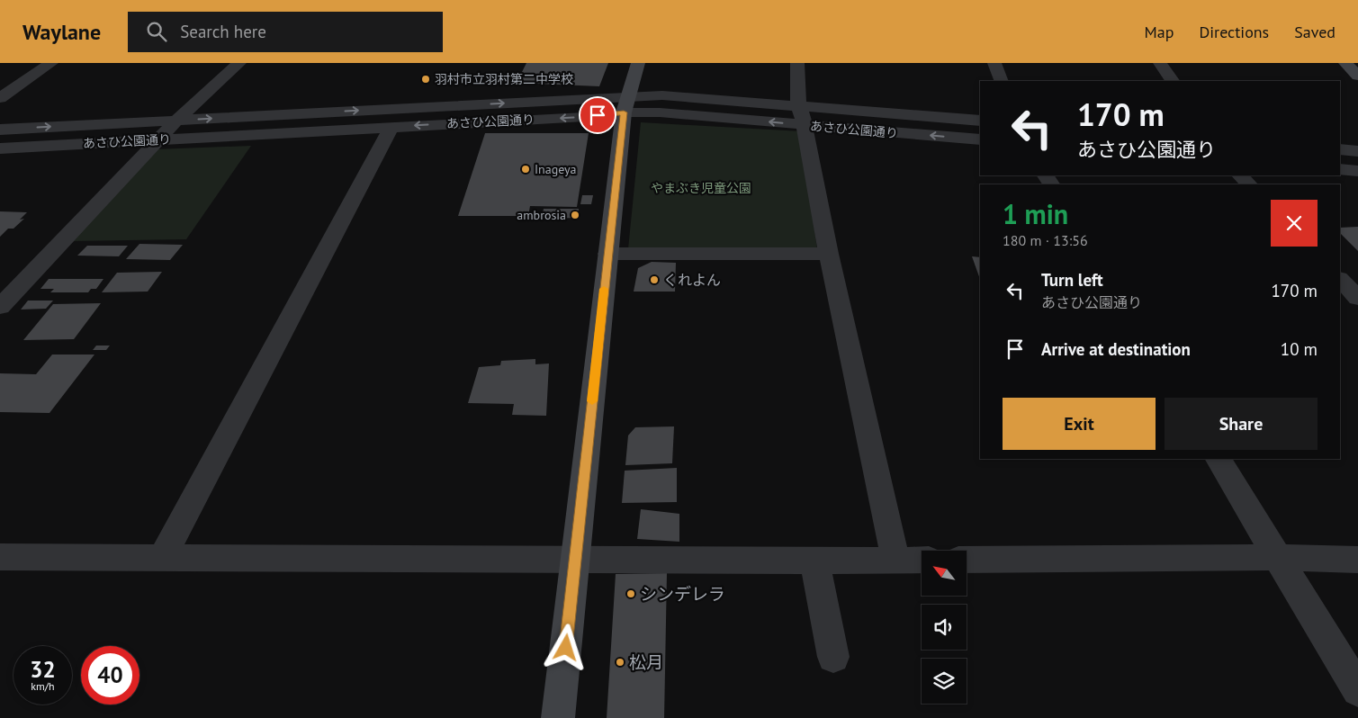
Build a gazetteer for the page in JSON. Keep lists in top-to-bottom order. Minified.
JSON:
{"streets":{"street":["あさひ公園通り"]},"parks":["やまぶき児童公園"],"places":["羽村市立羽村第二中学校","Inageya","ambrosia","くれよん","シンデレラ","松月"],"north":"top left","page":{"header":"Waylane","search":"Search here","nav":["Map","Directions","Saved"],"turn":["170 m","あさひ公園通り"],"heading":["1 min","180 m · 13:56"],"list":[{"name":"Turn left","note":"あさひ公園通り","value":"170 m"},{"name":"Arrive at destination","value":"10 m"}],"buttons":["Exit","Share"],"speed":"32 km/h","limit":"40"}}
